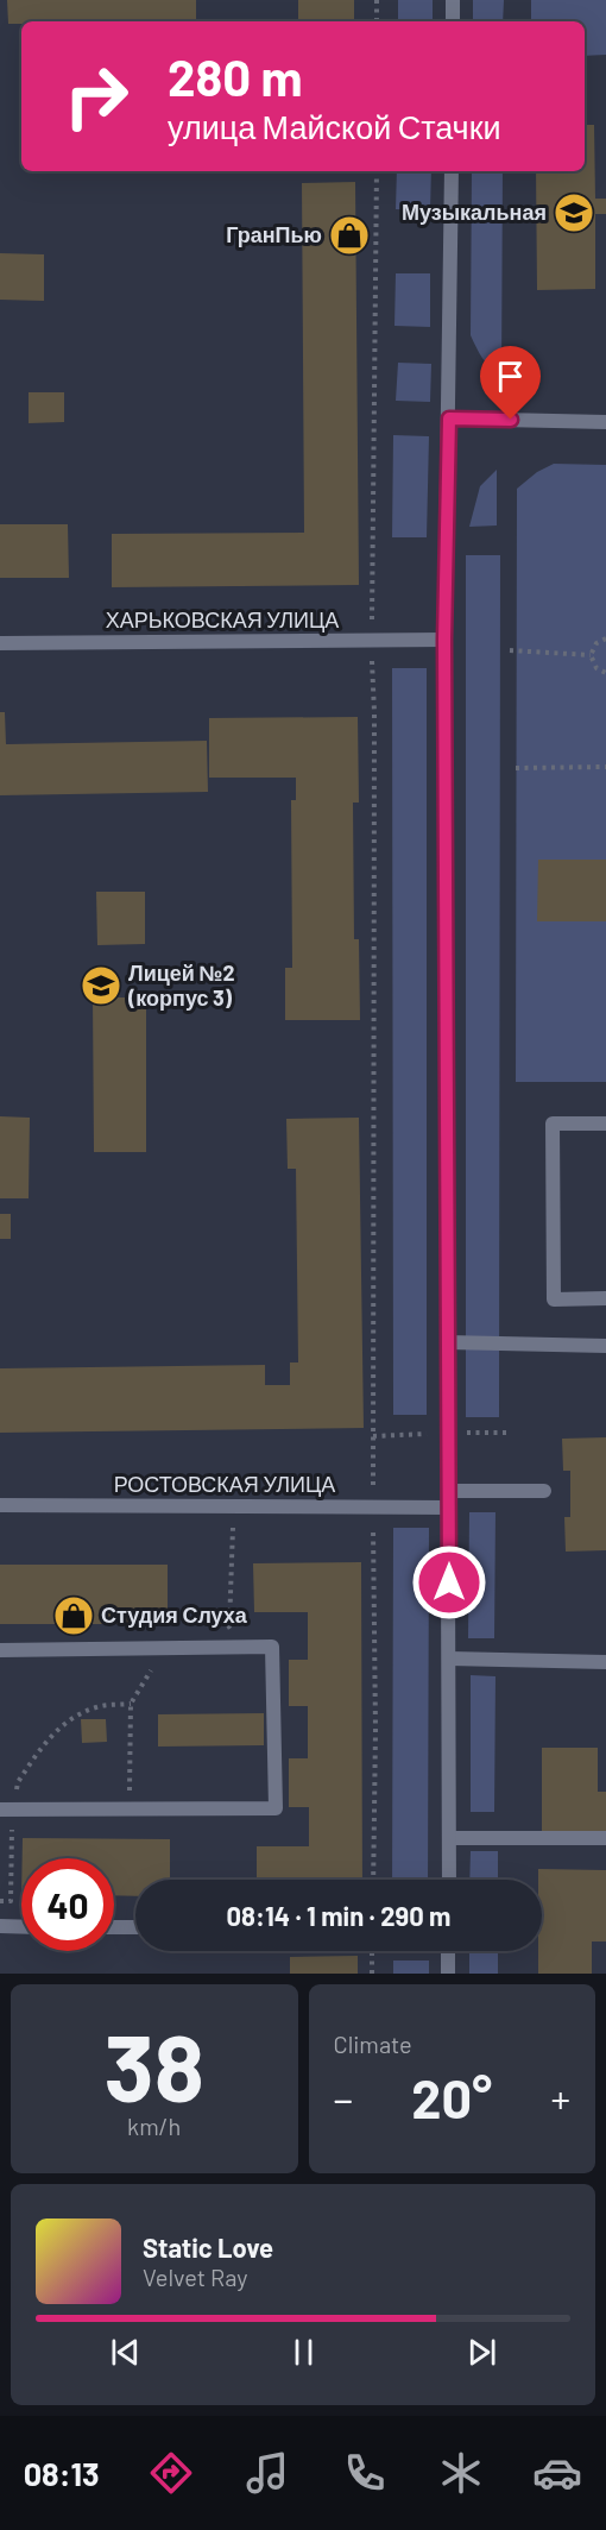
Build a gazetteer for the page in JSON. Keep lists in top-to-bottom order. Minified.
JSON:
{"streets":{"street":["ХАРЬКОВСКАЯ УЛИЦА","РОСТОВСКАЯ УЛИЦА"]},"places":{"school or university":["Музыкальная","Лицей №2 (корпус 3)"],"shop":["ГранПью","Студия Слуха"]},"page":{"turn":["280 m","улица Майской Стачки"],"limit":"40","trip":"08:14 · 1 min · 290 m","tile":[["38","km/h"],"Climate"],"heat":["−","20°","+"],"song":["Static Love","Velvet Ray"],"tabs":"08:13"}}
